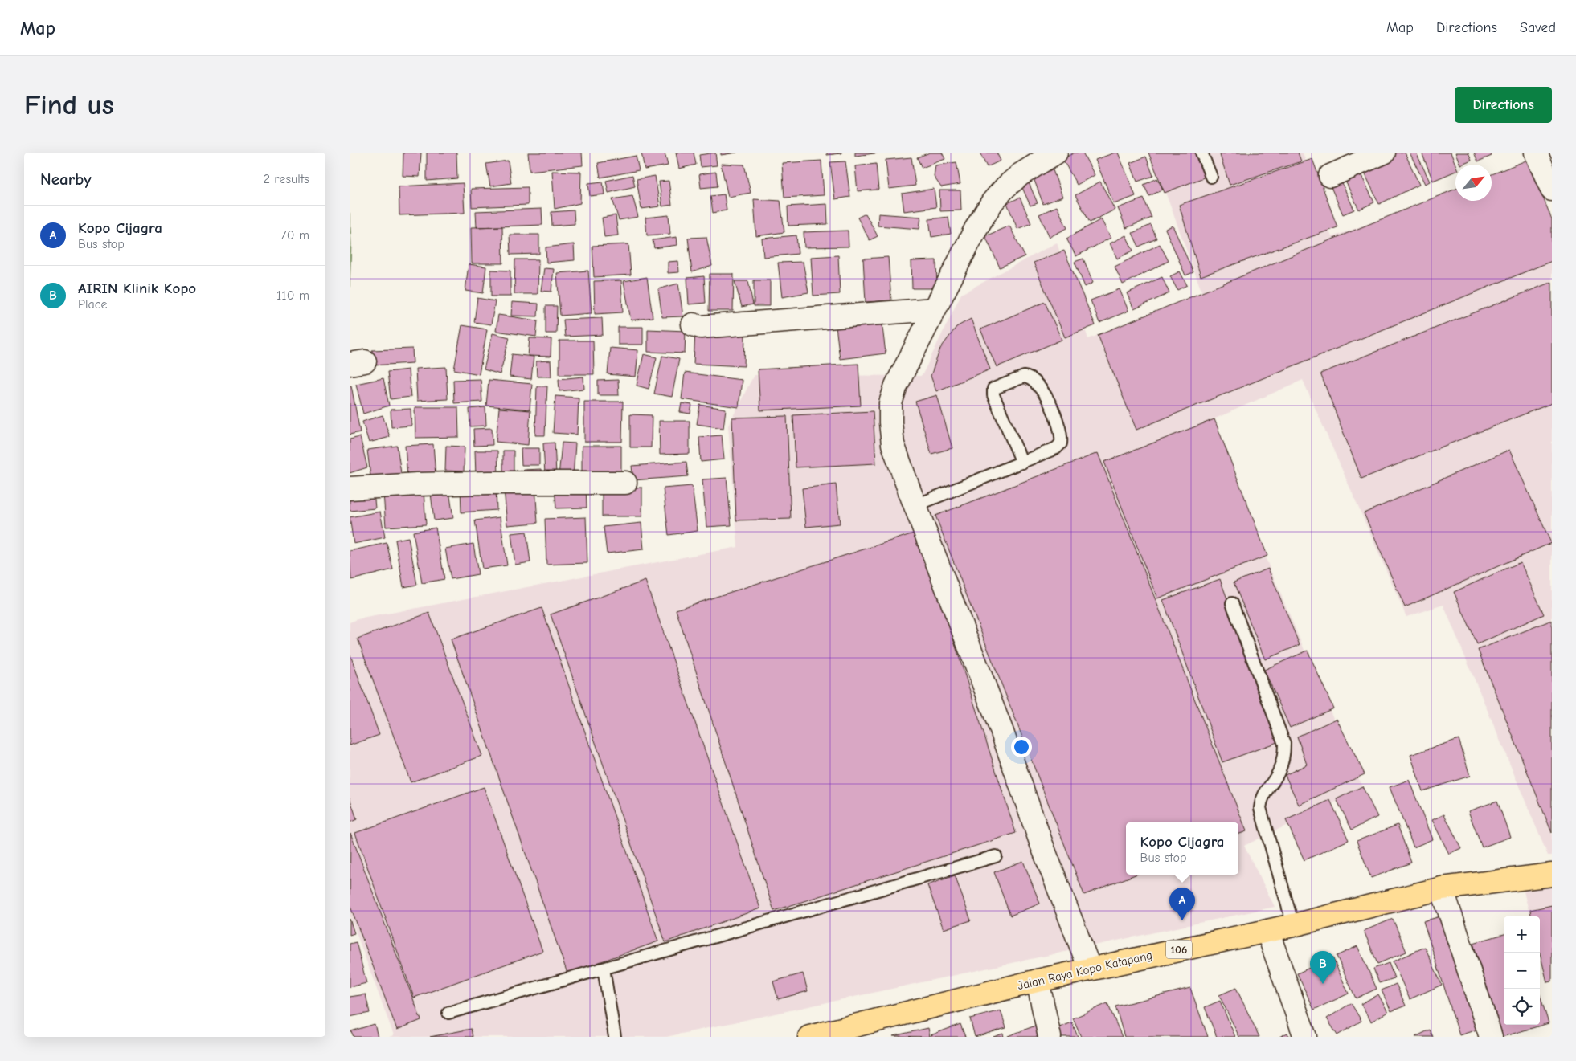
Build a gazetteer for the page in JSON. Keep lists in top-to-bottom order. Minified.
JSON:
{"streets":{"main road":["106","Jalan Raya Kopo Katapang"]},"north":"top right","page":{"header":"Map","nav":["Map","Directions","Saved"],"buttons":"Directions","title":"Find us","heading":["Nearby","2 results"],"list":[{"mark":"A","name":"Kopo Cijagra","note":"Bus stop","value":"70 m"},{"mark":"B","name":"AIRIN Klinik Kopo","note":"Place","value":"110 m"}],"popup":["Kopo Cijagra","Bus stop"],"pins":["A","B"],"map_buttons":["+","−"]}}
